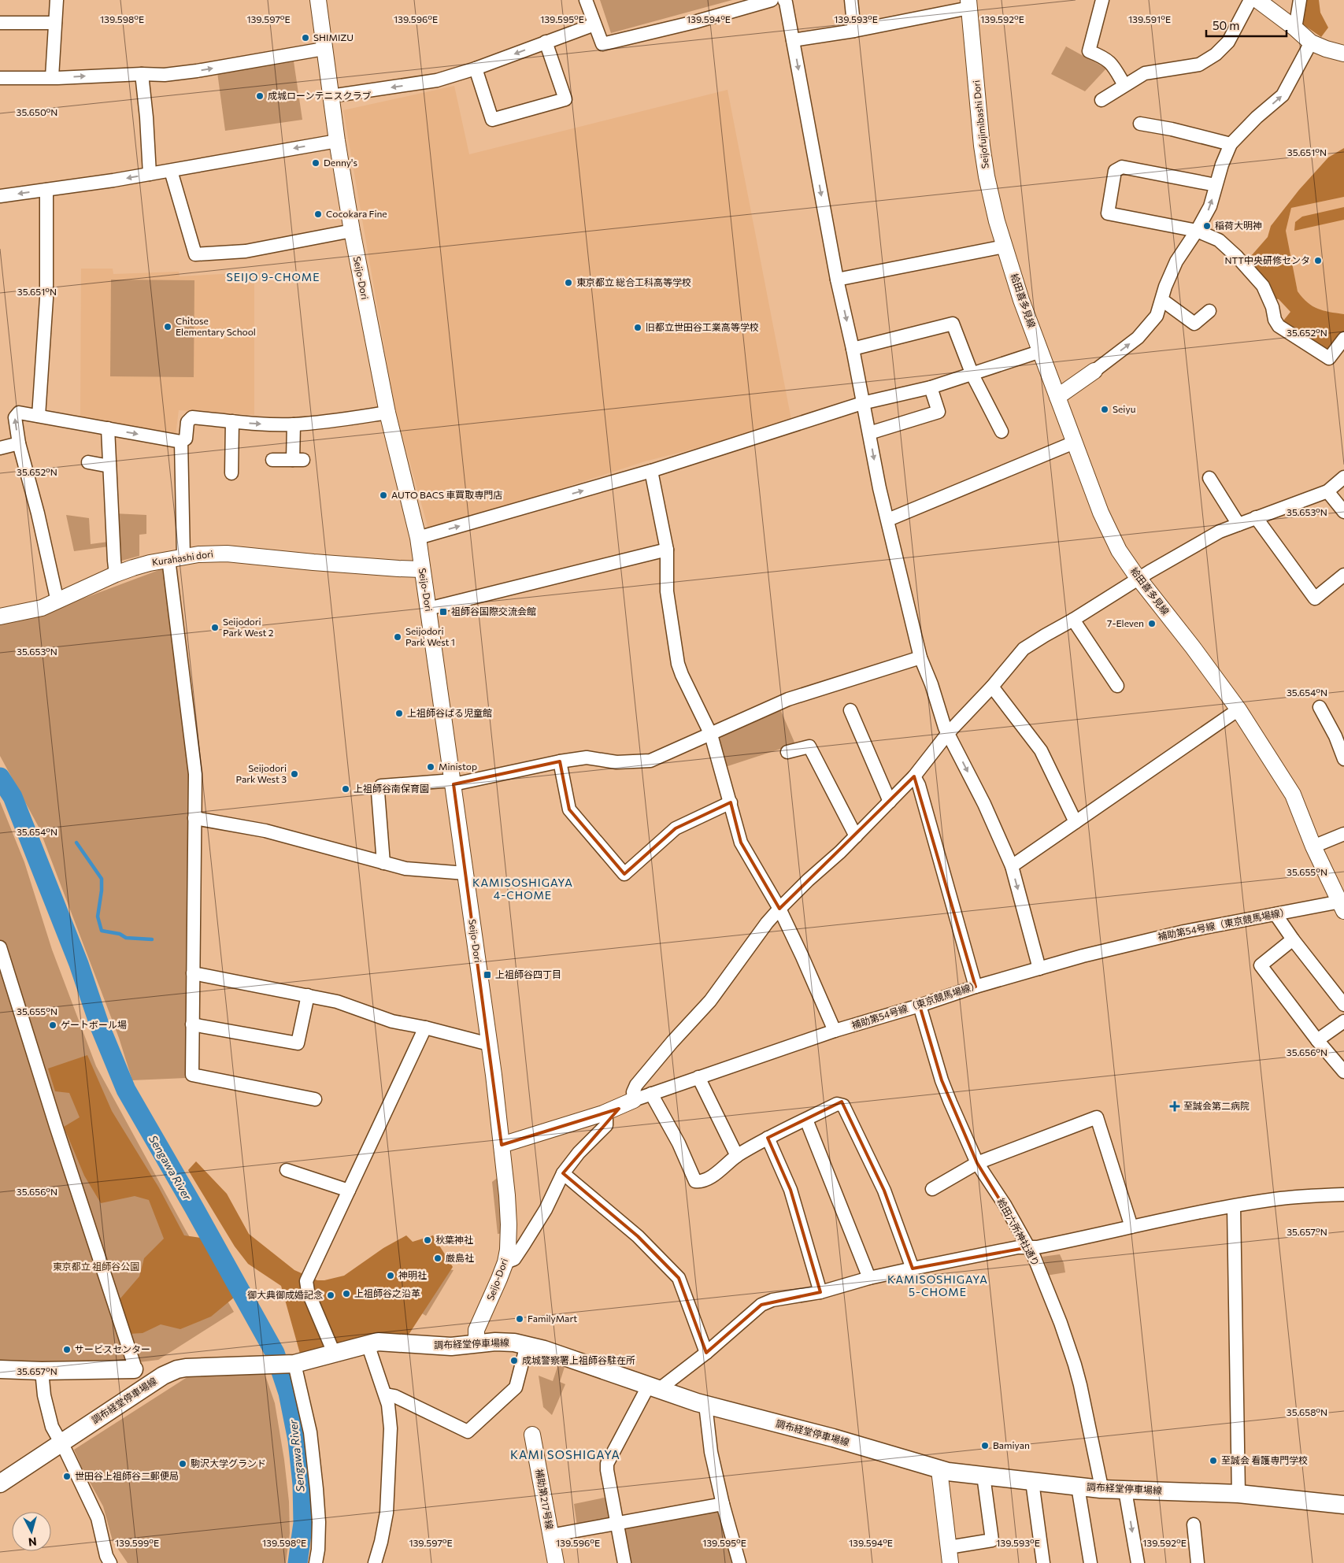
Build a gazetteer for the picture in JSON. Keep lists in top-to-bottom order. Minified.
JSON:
{"streets":{"main road":["調布経堂停車場線"],"street":["Seijofujimibashi Dori","Seijo-Dori","給田喜多見線","Kurahashi dori","補助第54号線（東京競馬場線）","給田六所神社通り","補助第217号線"]},"crossings":[["Seijofujimibashi Dori","給田喜多見線"],["Seijo-Dori","Kurahashi dori"],["Seijo-Dori","補助第54号線（東京競馬場線）"],["Seijo-Dori","調布経堂停車場線"],["給田喜多見線","補助第54号線（東京競馬場線）"],["補助第54号線（東京競馬場線）","給田六所神社通り"],["給田六所神社通り","調布経堂停車場線"]],"districts":["SEIJO 9-CHOME","KAMISOSHIGAYA 4-CHOME","KAMISOSHIGAYA 5-CHOME","KAMI SOSHIGAYA"],"water":["Sengawa River"],"parks":["東京都立 祖師谷公園"],"places":{"other":["SHIMIZU","成城ローンテニスクラブ","Denny's","Cocokara Fine","稲荷大明神","NTT中央研修センタ","東京都立 総合工科高等学校","Chitose Elementary School","旧都立世田谷工業高等学校","Seiyu","AUTO BACS 車買取専門店","7-Eleven","Seijodori Park West 2","Seijodori Park West 1","上祖師谷ぱる児童館","Ministop","Seijodori Park West 3","上祖師谷南保育園","ゲートボール場","秋葉神社","厳島社","神明社","上祖師谷之沿革","御大典御成婚記念","FamilyMart","サービスセンター","成城警察署上祖師谷駐在所","Bamiyan","至誠会 看護専門学校","駒沢大学グランド","世田谷上祖師谷二郵便局"],"transit":["祖師谷国際交流会館","上祖師谷四丁目"],"health":["至誠会第二病院"]},"scale_bar":"50 m","north":"bottom","coordinates":["139.598°E","139.597°E","139.596°E","139.595°E","139.594°E","139.593°E","139.592°E","139.591°E","35.650°N","35.651°N","35.652°N","35.653°N","35.654°N","35.655°N","35.656°N","35.657°N","35.658°N","139.599°E"]}
